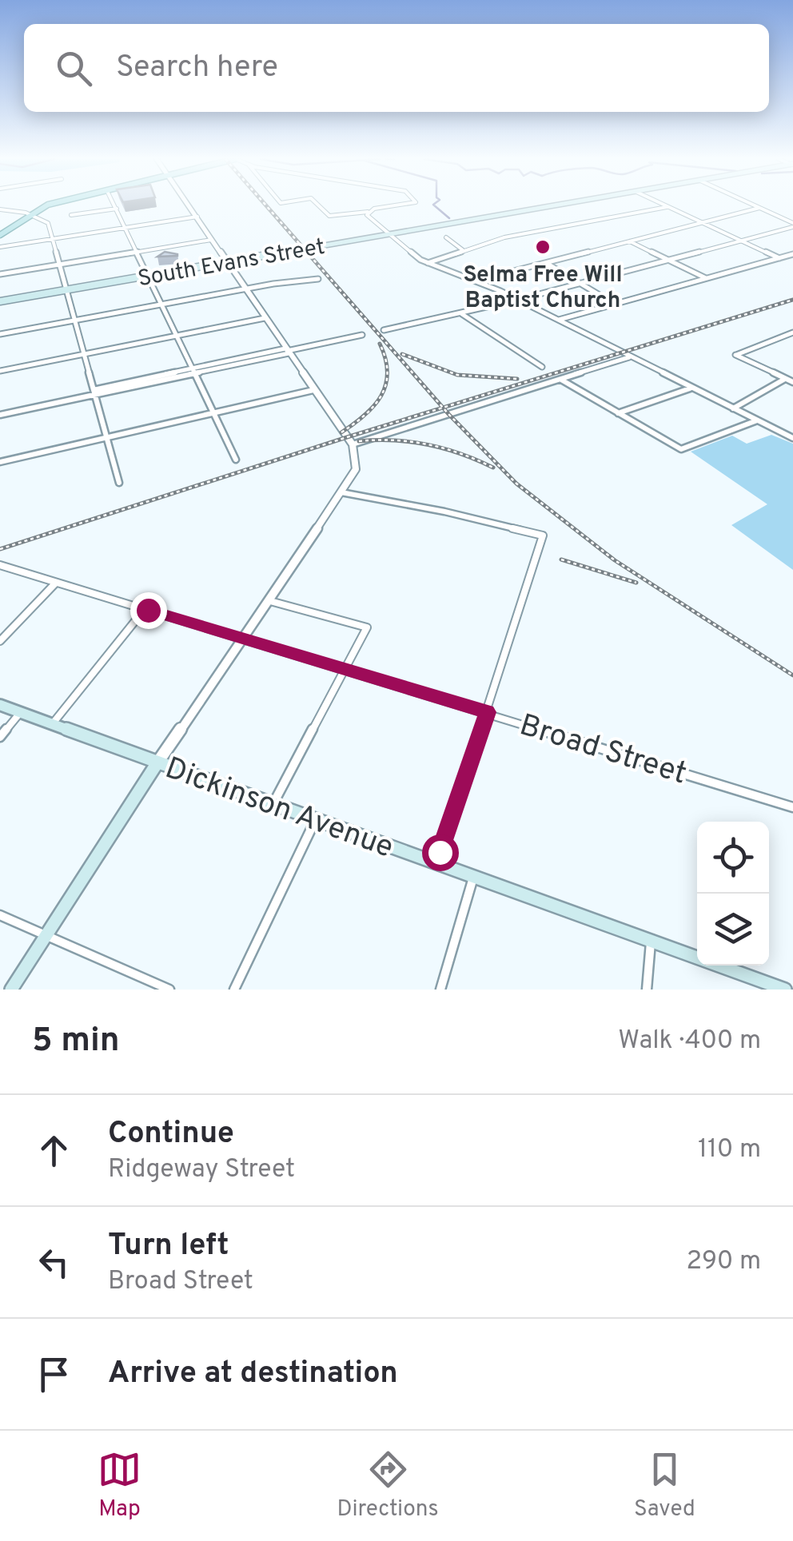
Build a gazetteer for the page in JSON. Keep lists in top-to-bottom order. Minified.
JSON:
{"streets":{"main road":["South Evans Street","Dickinson Avenue"],"street":["Broad Street"]},"places":["Selma Free Will Baptist Church"],"page":{"search":"Search here","heading":["5 min","Walk · 400 m"],"list":[["Continue","Ridgeway Street","110 m"],["Turn left","Broad Street","290 m"],"Arrive at destination"],"nav":["Map","Directions","Saved"]}}
